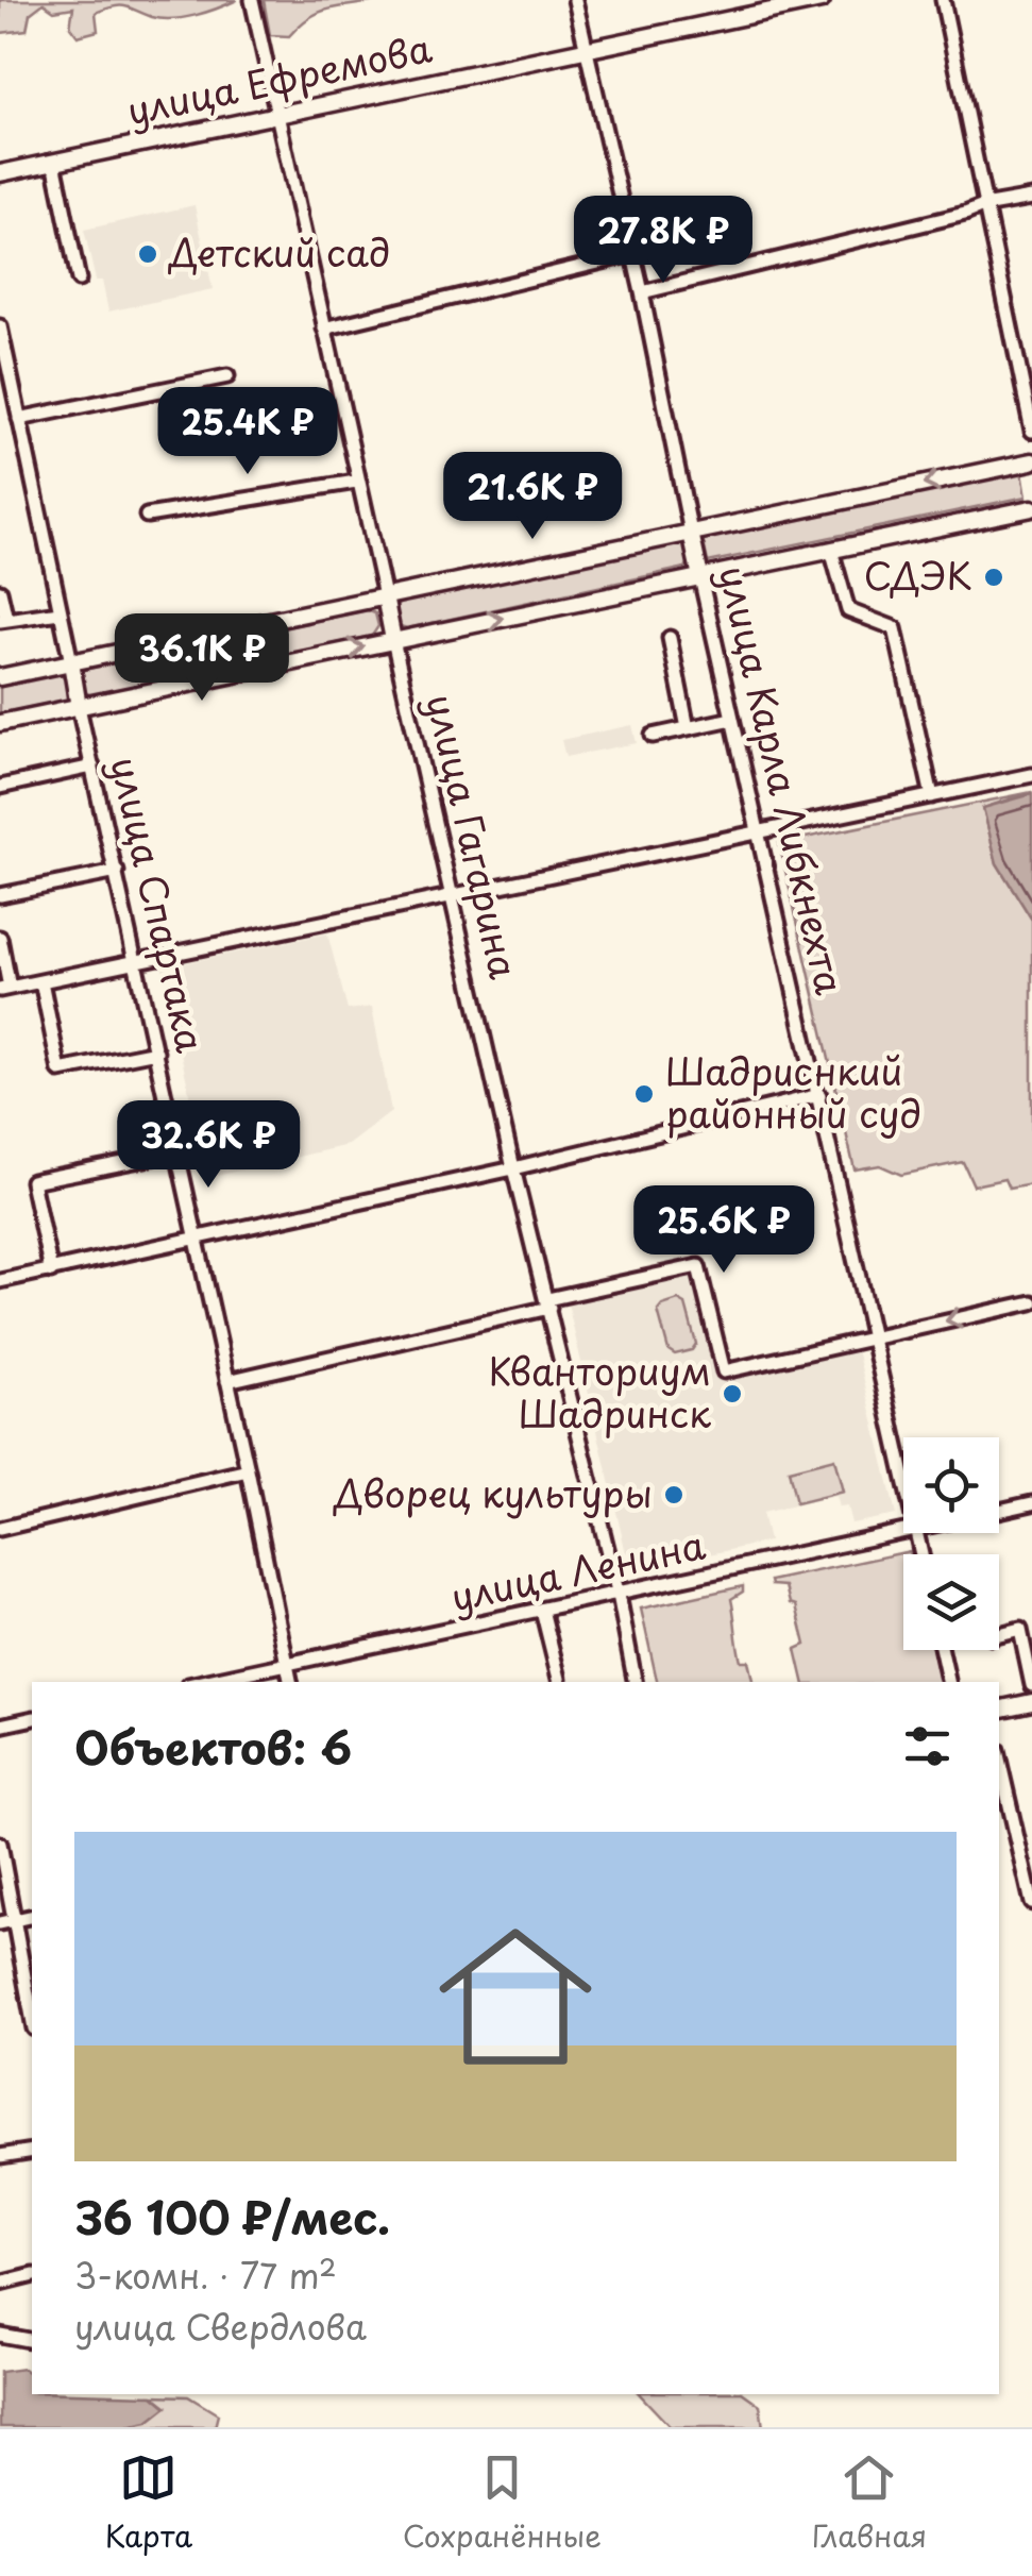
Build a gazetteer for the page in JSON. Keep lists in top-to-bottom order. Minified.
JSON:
{"streets":{"main road":["улица Ефремова","улица Карла Либкнехта","улица Гагарина","улица Спартака"],"street":["улица Ленина"]},"crossings":[["улица Ефремова","улица Карла Либкнехта"],["улица Ефремова","улица Гагарина"],["улица Гагарина","улица Ленина"],["улица Спартака","улица Ленина"]],"places":["Детский сад","СДЭК","Шадриснкий районный суд","Кванториум Шадринск","Дворец культуры"],"page":{"price":["27.8K ₽","25.4K ₽","21.6K ₽","36.1K ₽","32.6K ₽","25.6K ₽"],"heading":"Объектов: 6","list":[{"name":"36 100 ₽/мес.","note":"3-комн. · 77 m² · улица Свердлова"}],"tabs":["Карта","Сохранённые","Главная"]}}
